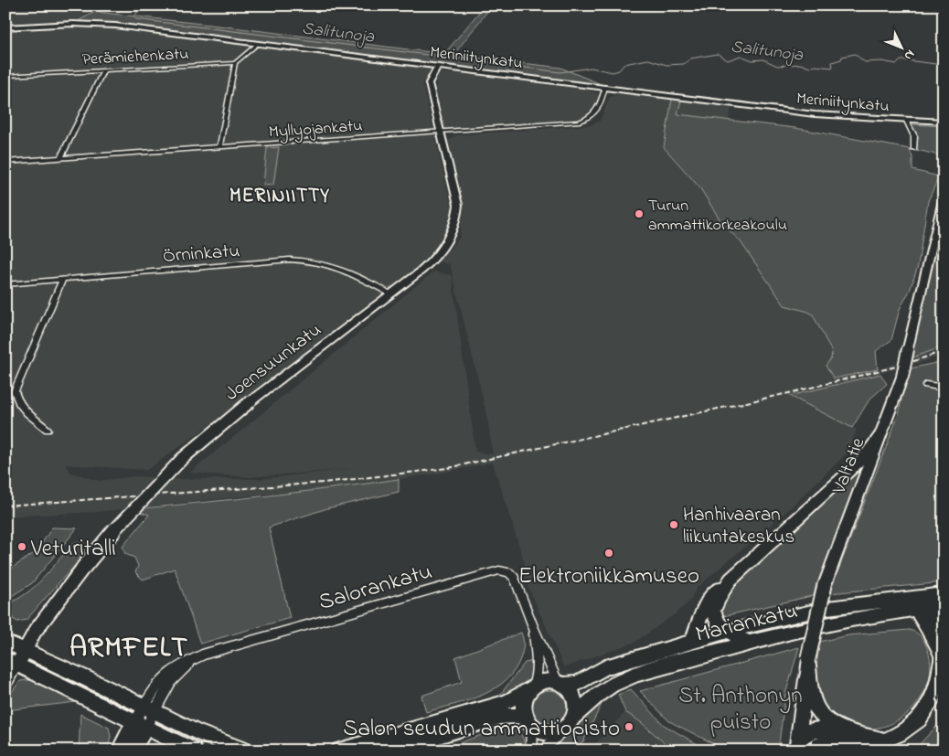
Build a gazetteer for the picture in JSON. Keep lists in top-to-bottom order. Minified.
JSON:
{"streets":{"main road":["Meriniitynkatu","Joensuunkatu","Valtatie","Mariankatu"],"street":["Perämiehenkatu","Myllyojankatu","Örninkatu","Salorankatu"]},"crossings":[["Meriniitynkatu","Myllyojankatu"],["Meriniitynkatu","Joensuunkatu"],["Myllyojankatu","Joensuunkatu"],["Örninkatu","Joensuunkatu"],["Salorankatu","Mariankatu"]],"districts":["MERINIITTY","ARMFELT"],"water":["Salitunoja"],"parks":["St. Anthonyn puisto"],"places":["Turun ammattikorkeakoulu","Hanhivaaran liikuntakeskus","Veturitalli","Elektroniikkamuseo","Salon seudun ammattiopisto"],"north":"bottom right"}
